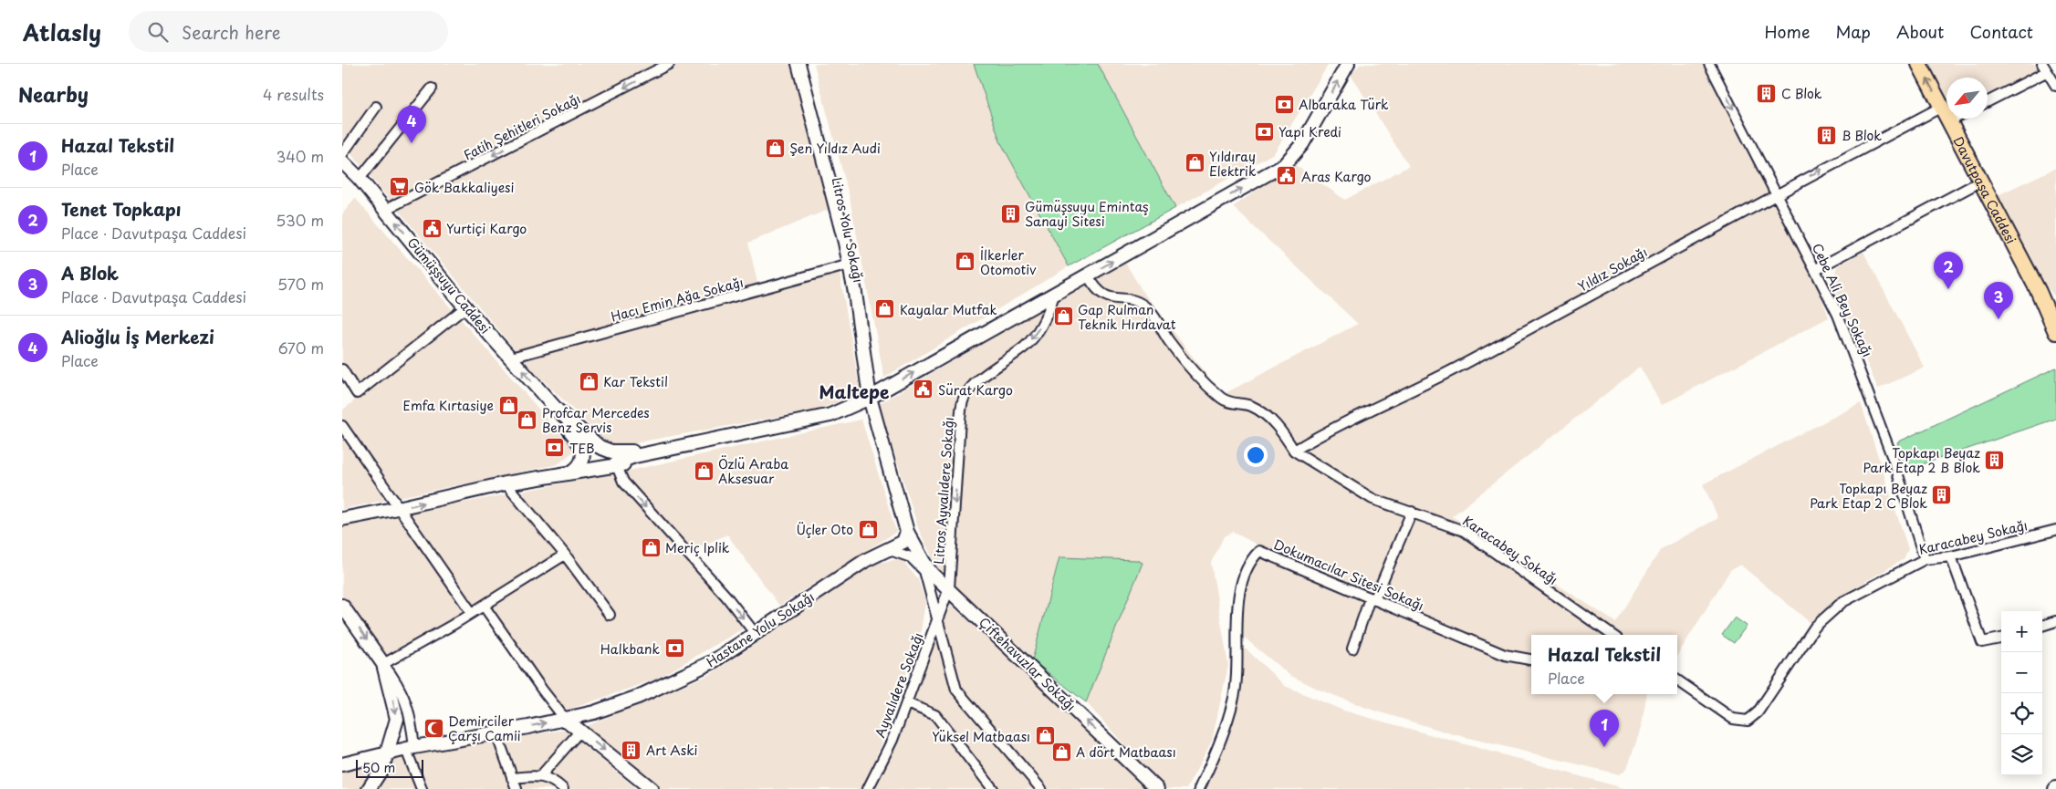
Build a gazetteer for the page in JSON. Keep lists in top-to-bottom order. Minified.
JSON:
{"streets":{"main road":["Davutpaşa Caddesi","Litros Yolu Sokağı","Gümüşsuyu Caddesi","Hastane Yolu Sokağı","Çiftehavuzlar Sokağı"],"street":["Fatih Şehitleri Sokağı","Yıldız Sokağı","Hacı Emin Ağa Sokağı","Cebe Ali Bey Sokağı","Litros Ayvalıdere Sokağı","Karacabey Sokağı","Dokumacılar Sitesi Sokağı","Ayvalıdere Sokağı"]},"crossings":[["Fatih Şehitleri Sokağı","Gümüşsuyu Caddesi"],["Davutpaşa Caddesi","Yıldız Sokağı"],["Litros Yolu Sokağı","Hacı Emin Ağa Sokağı"],["Litros Yolu Sokağı","Hastane Yolu Sokağı"],["Litros Yolu Sokağı","Çiftehavuzlar Sokağı"],["Yıldız Sokağı","Cebe Ali Bey Sokağı"],["Yıldız Sokağı","Karacabey Sokağı"],["Gümüşsuyu Caddesi","Hacı Emin Ağa Sokağı"],["Cebe Ali Bey Sokağı","Karacabey Sokağı"],["Litros Ayvalıdere Sokağı","Çiftehavuzlar Sokağı"],["Litros Ayvalıdere Sokağı","Ayvalıdere Sokağı"],["Hastane Yolu Sokağı","Çiftehavuzlar Sokağı"],["Çiftehavuzlar Sokağı","Ayvalıdere Sokağı"]],"one_way":["Fatih Şehitleri Sokağı","Gümüşsuyu Caddesi","Litros Ayvalıdere Sokağı","Çiftehavuzlar Sokağı"],"districts":["Maltepe"],"places":{"building":["C Blok","B Blok","Gümüşsuyu Emintaş Sanayi Sitesi","Topkapı Beyaz Park Etap 2 B Blok","Topkapı Beyaz Park Etap 2 C Blok","Art Aski"],"bank":["Albaraka Türk","Yapı Kredi","TEB","Halkbank"],"shop":["Şen Yıldız Audi","Yıldıray Elektrik","İlkerler Otomotiv","Kayalar Mutfak","Gap Rulman Teknik Hırdavat","Kar Tekstil","Emfa Kırtasiye","Profcar Mercedes Benz Servis","Özlü Araba Aksesuar","Üçler Oto","Meriç Iplik","Yüksel Matbaası","A dört Matbaası"],"public building":["Aras Kargo","Yurtiçi Kargo","Sürat Kargo"],"supermarket":["Gök Bakkaliyesi"],"mosque":["Demirciler Çarşı Camii"]},"scale_bar":"50 m","north":"bottom left","page":{"header":"Atlasly","search":"Search here","nav":["Home","Map","About","Contact"],"heading":["Nearby","4 results"],"pins":["4","2","3","1"],"list":[{"mark":"1","name":"Hazal Tekstil","note":"Place","value":"340 m"},{"mark":"2","name":"Tenet Topkapı","note":"Place · Davutpaşa Caddesi","value":"530 m"},{"mark":"3","name":"A Blok","note":"Place · Davutpaşa Caddesi","value":"570 m"},{"mark":"4","name":"Alioğlu İş Merkezi","note":"Place","value":"670 m"}],"map_buttons":["+","−"],"popup":["Hazal Tekstil","Place"],"scale":"50 m"}}
